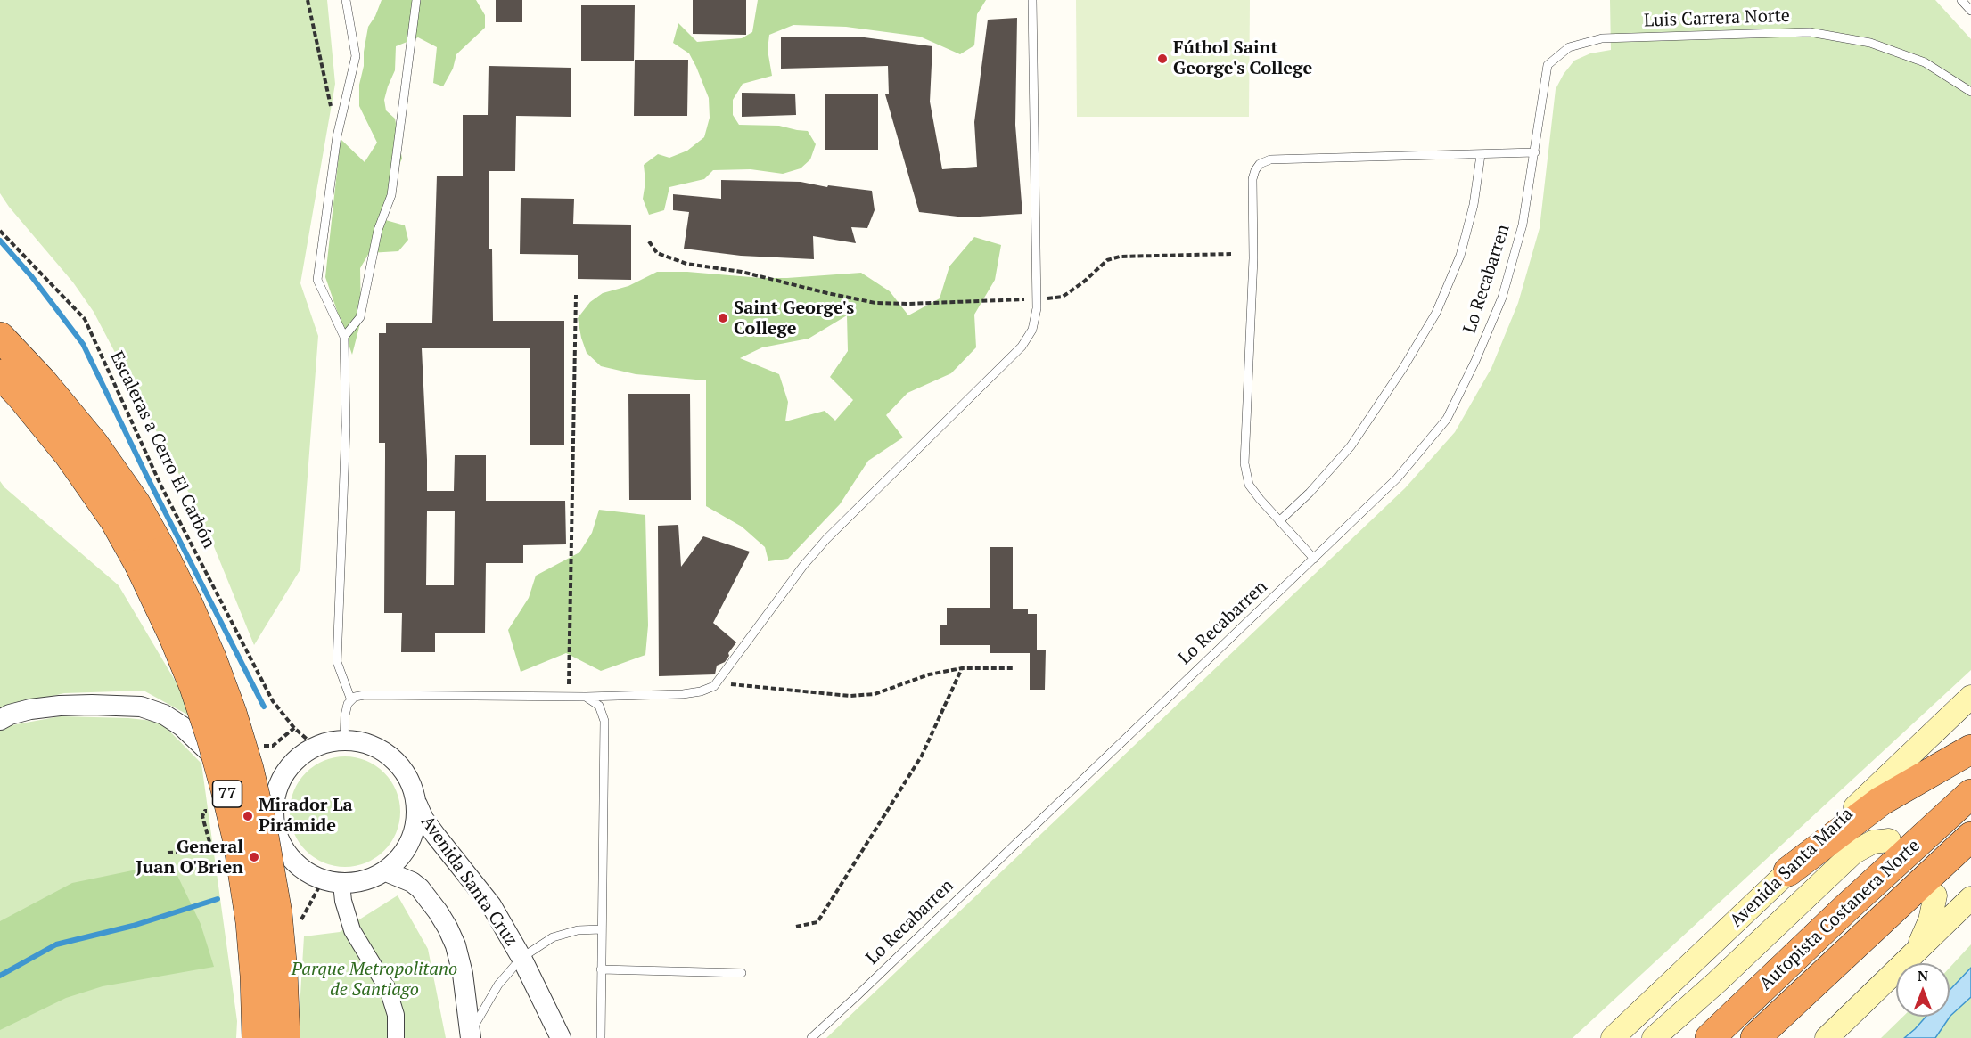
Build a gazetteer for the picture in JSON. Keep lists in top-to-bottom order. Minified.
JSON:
{"streets":{"highway":["77","Autopista Costanera Norte"],"main road":["Avenida Santa María"],"street":["Avenida Santa Cruz"],"lane":["Luis Carrera Norte","Lo Recabarren"],"path":["Escaleras a Cerro El Carbón"]},"crossings":[["Luis Carrera Norte","Lo Recabarren"],["Escaleras a Cerro El Carbón","Avenida Santa Cruz"]],"parks":["Parque Metropolitano de Santiago"],"places":["Fútbol Saint George's College","Saint George's College","Mirador La Pirámide","General Juan O'Brien"],"north":"top"}
